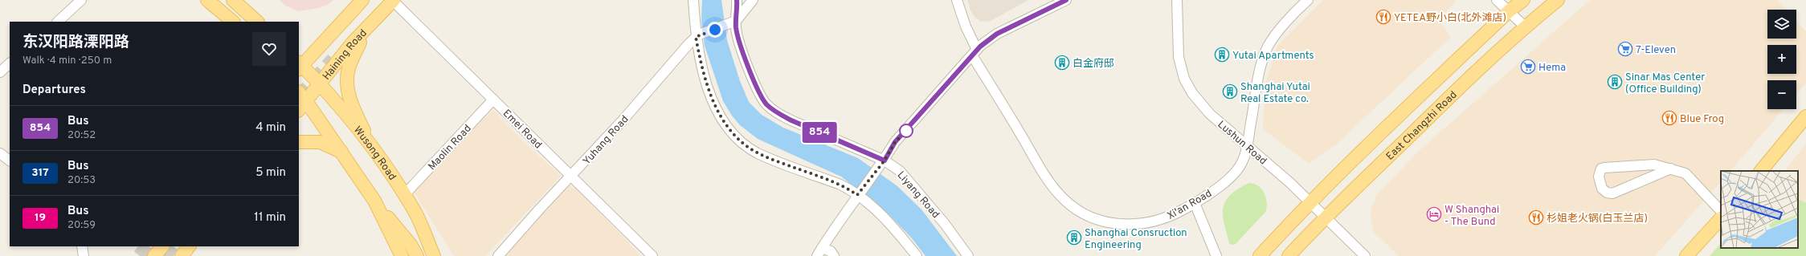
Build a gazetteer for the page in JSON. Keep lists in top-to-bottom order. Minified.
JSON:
{"streets":{"main road":["Haining Road","East Changzhi Road","Wusong Road"],"street":["Emei Road","Yuhang Road","Lushun Road","Maolin Road","Liyang Road","Xi'an Road"]},"crossings":[["Haining Road","Emei Road"],["Haining Road","Wusong Road"],["East Changzhi Road","Lushun Road"],["Emei Road","Yuhang Road"],["Emei Road","Maolin Road"],["Lushun Road","Xi'an Road"],["Maolin Road","Wusong Road"]],"places":{"restaurant":["YETEA野小白(北外滩店)","Blue Frog","杉姐老火锅(白玉兰店)"],"supermarket":["7-Eleven","Hema"],"building":["Yutai Apartments","白金府邸","Sinar Mas Center (Office Building)","Shanghai Yutai Real Estate co.","Shanghai Consruction Engineering"],"hotel":["W Shanghai - The Bund"]},"lines":["bus line 854"],"page":{"on_map":"854","map_buttons":["+","−"],"heading":[["东汉阳路溧阳路","Walk · 4 min · 250 m"],"Departures"],"list":[{"mark":"854","name":"Bus","note":"20:52","value":"4 min"},{"mark":"317","name":"Bus","note":"20:53","value":"5 min"},{"mark":"19","name":"Bus","note":"20:59","value":"11 min"}]}}
